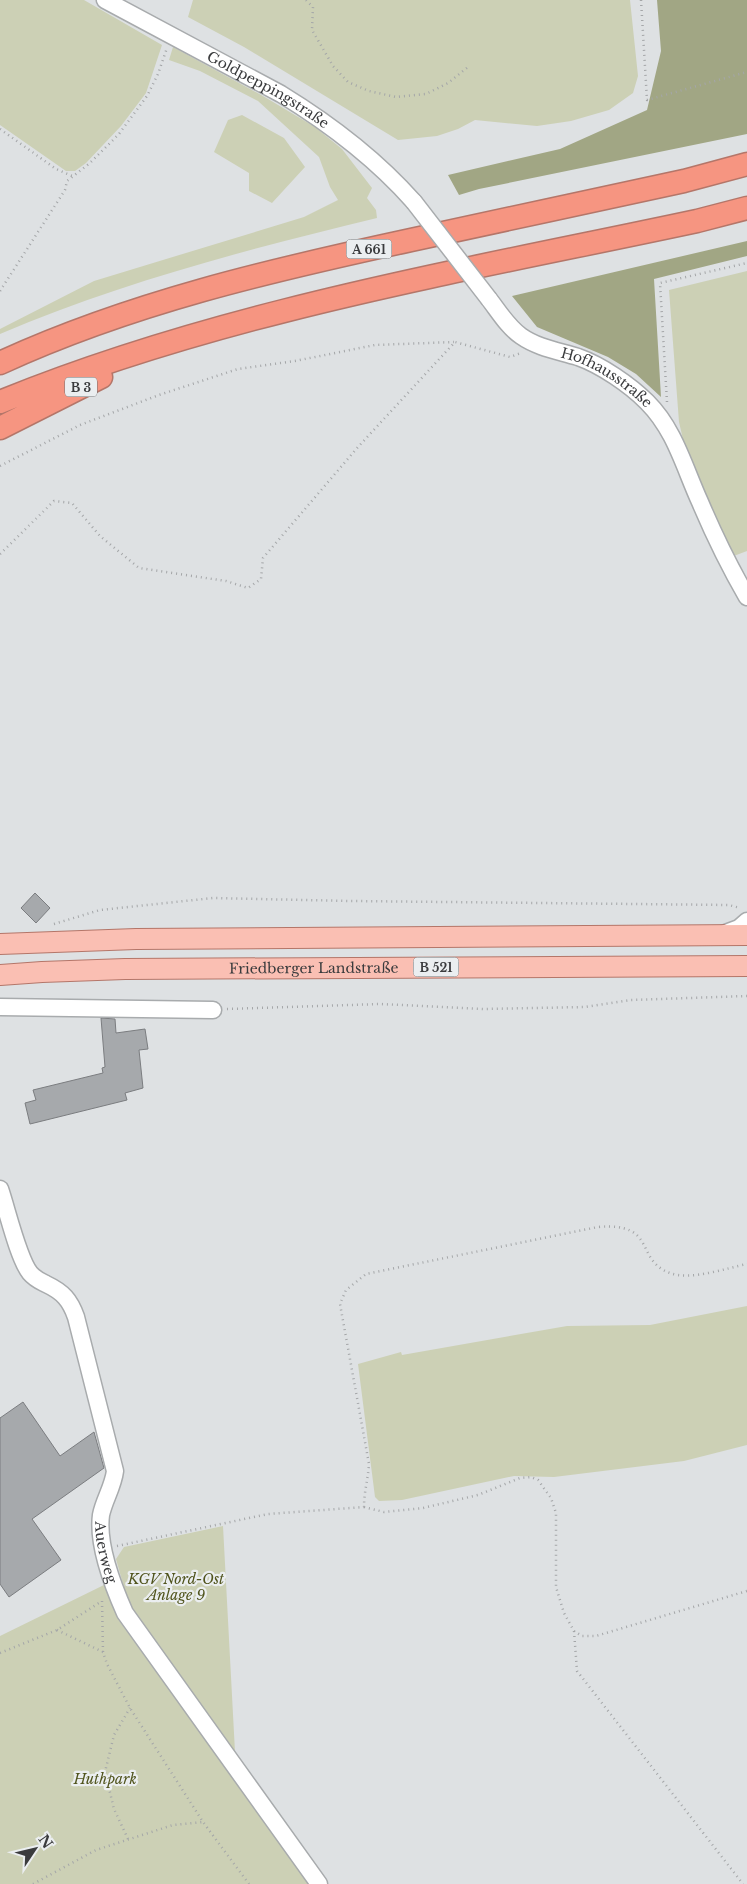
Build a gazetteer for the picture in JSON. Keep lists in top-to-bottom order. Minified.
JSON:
{"streets":{"highway":["A 661","B 3"],"main road":["B 521","Friedberger Landstraße"],"street":["Goldpeppingstraße","Hofhausstraße","Auerweg"]},"crossings":[["Goldpeppingstraße","Hofhausstraße"]],"parks":["KGV Nord-Ost Anlage 9","Huthpark"],"north":"top right"}
